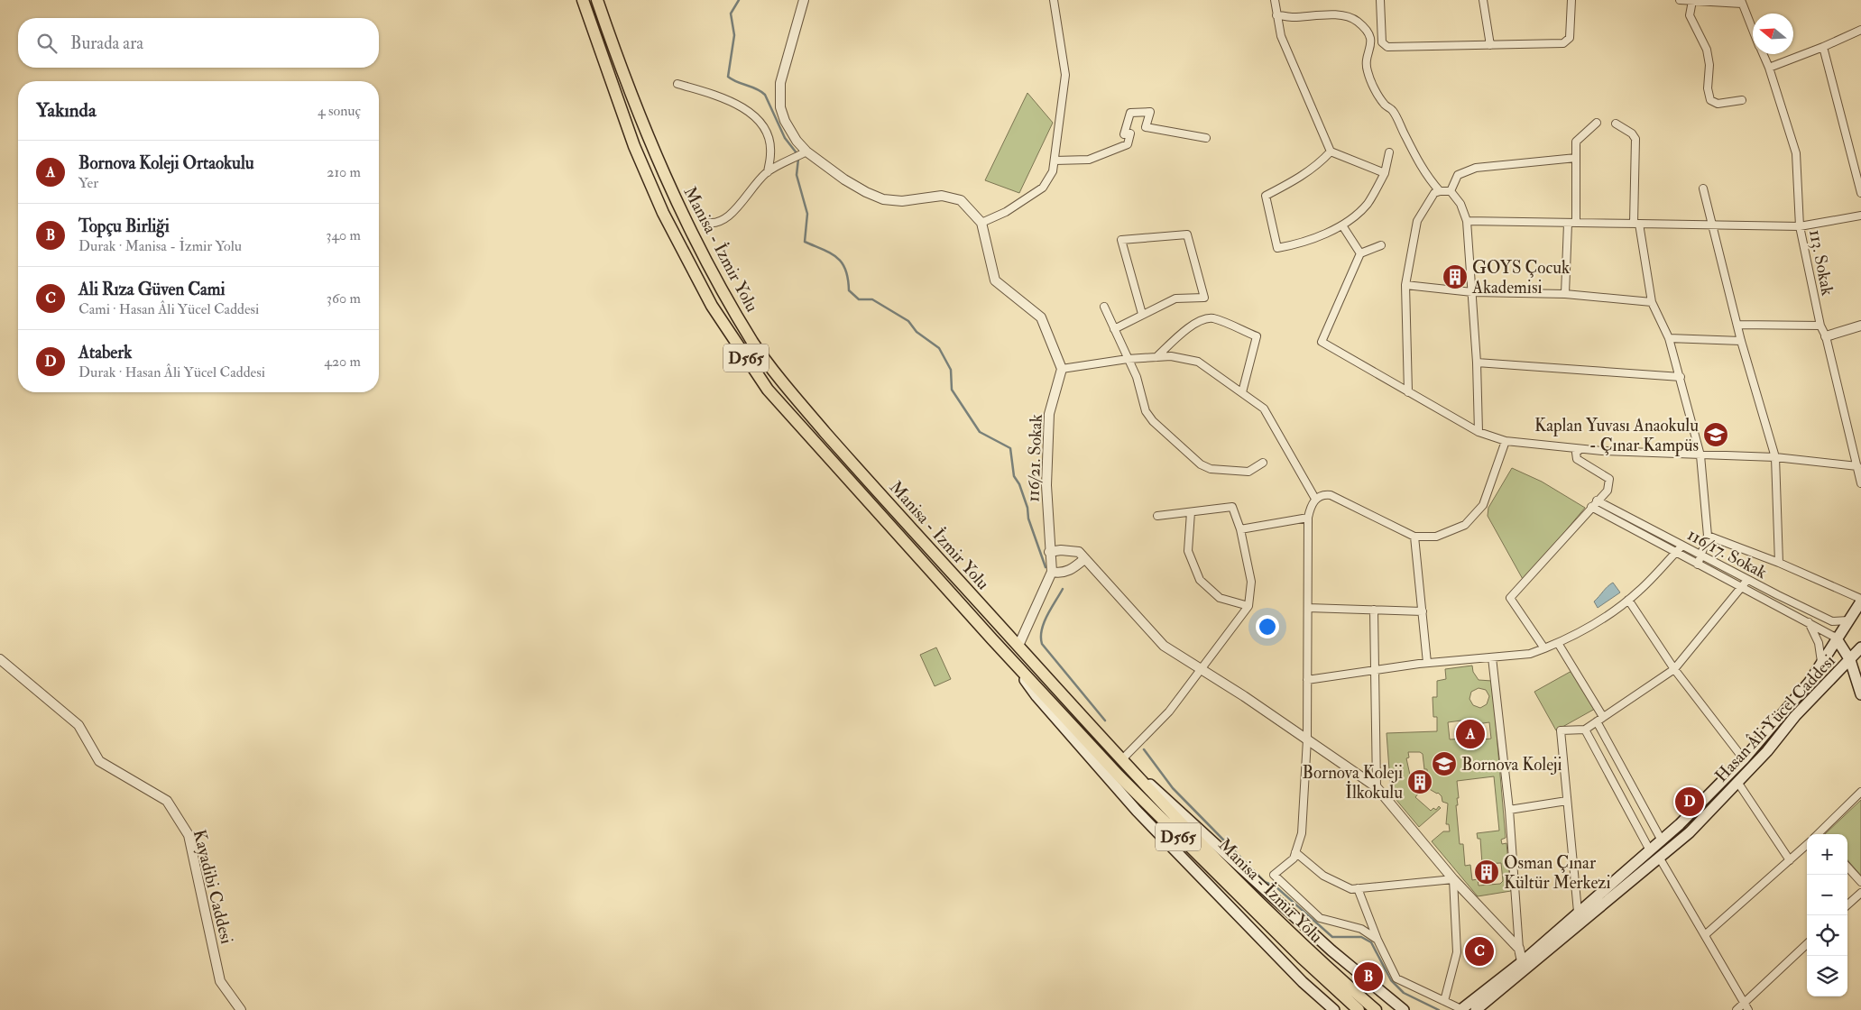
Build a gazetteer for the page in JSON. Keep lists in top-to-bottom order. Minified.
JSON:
{"streets":{"highway":["Manisa - İzmir Yolu","D565"],"main road":["Hasan Âli Yücel Caddesi"],"street":["113. Sokak","116/21. Sokak","116/17. Sokak","Kayadibi Caddesi"]},"crossings":[["116/17. Sokak","Hasan Âli Yücel Caddesi"]],"places":{"building":["GOYS Çocuk Akademisi","Bornova Koleji İlkokulu","Osman Çınar Kültür Merkezi"],"school or university":["Kaplan Yuvası Anaokulu - Çınar Kampüs","Bornova Koleji"]},"north":"left","page":{"search":"Burada ara","heading":["Yakında","4 sonuç"],"list":[{"mark":"A","name":"Bornova Koleji Ortaokulu","note":"Yer","value":"210 m"},{"mark":"B","name":"Topçu Birliği","note":"Durak · Manisa - İzmir Yolu","value":"340 m"},{"mark":"C","name":"Ali Rıza Güven Cami","note":"Cami · Hasan Âli Yücel Caddesi","value":"360 m"},{"mark":"D","name":"Ataberk","note":"Durak · Hasan Âli Yücel Caddesi","value":"420 m"}],"pins":["A","D","C","B"],"map_buttons":["+","−"]}}
